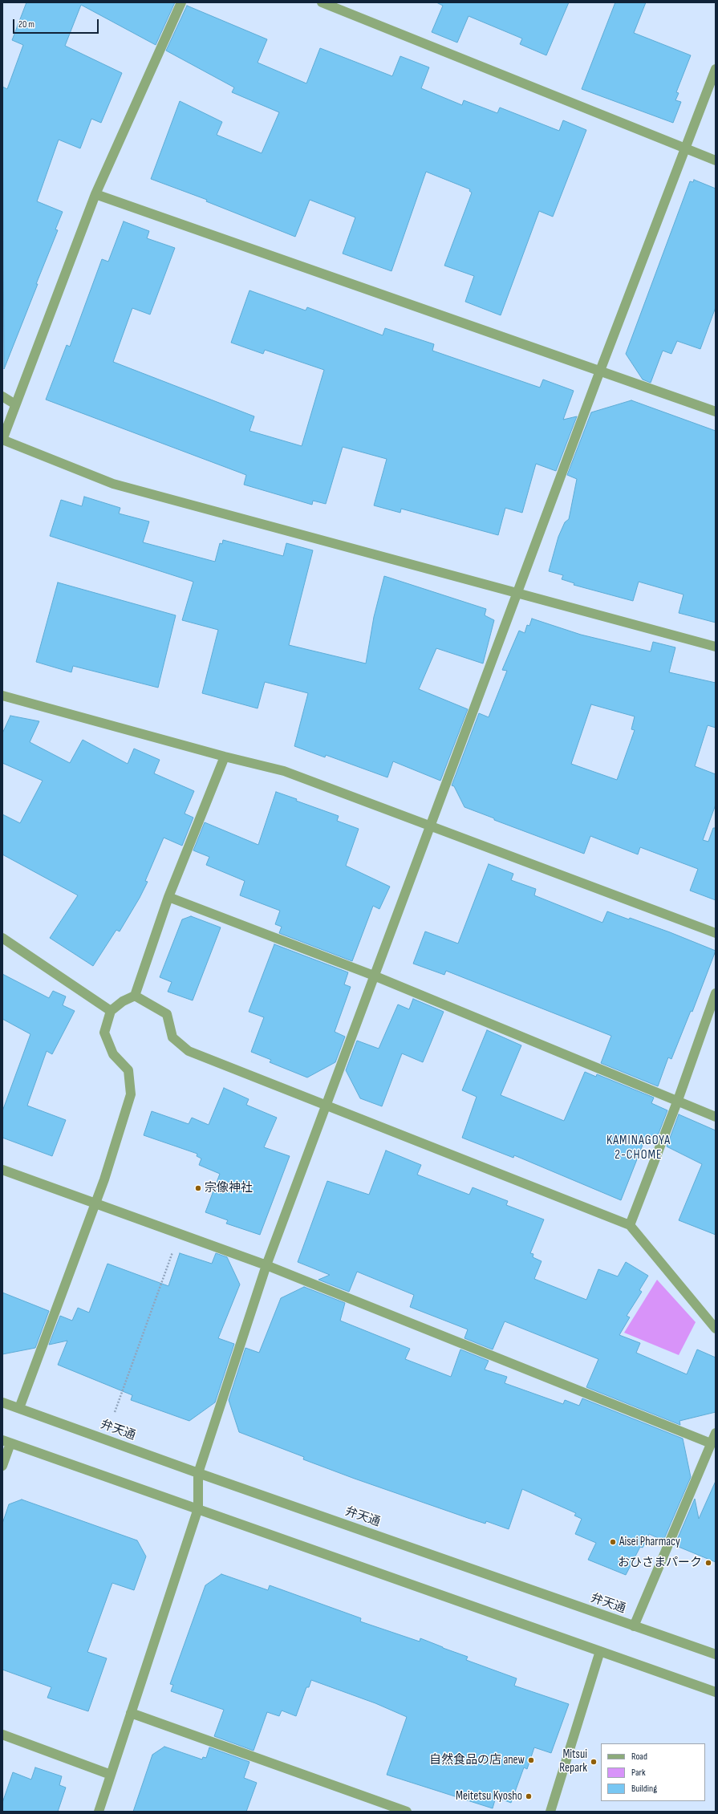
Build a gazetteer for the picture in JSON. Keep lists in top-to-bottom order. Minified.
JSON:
{"streets":{"street":["弁天通"]},"districts":["KAMINAGOYA 2-CHOME"],"places":["宗像神社","Aisei Pharmacy","おひさまパーク","自然食品の店 anew","Mitsui Repark","Meitetsu Kyosho"],"legend":["Road","Park","Building"],"scale_bar":"20 m"}
